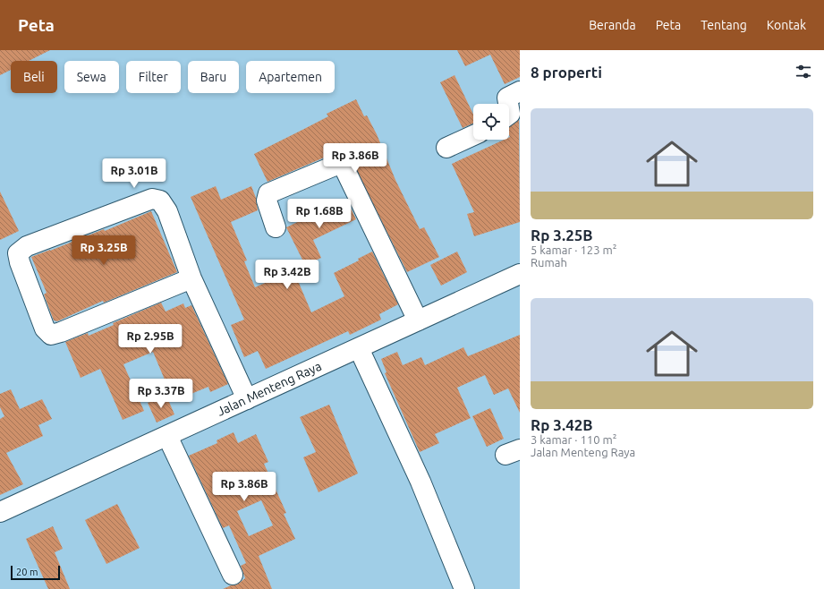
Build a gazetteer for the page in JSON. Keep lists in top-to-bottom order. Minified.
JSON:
{"streets":{"street":["Jalan Menteng Raya"]},"scale_bar":"20 m","page":{"header":"Peta","nav":["Beranda","Peta","Tentang","Kontak"],"heading":"8 properti","chip":["Beli","Sewa","Filter","Baru","Apartemen"],"list":[{"name":"Rp 3.25B","note":"5 kamar · 123 m² · Rumah"},{"name":"Rp 3.42B","note":"3 kamar · 110 m² · Jalan Menteng Raya"}],"price":["Rp 3.86B","Rp 3.01B","Rp 1.68B","Rp 3.25B","Rp 3.42B","Rp 2.95B","Rp 3.37B","Rp 3.86B"],"scale":"20 m"}}
